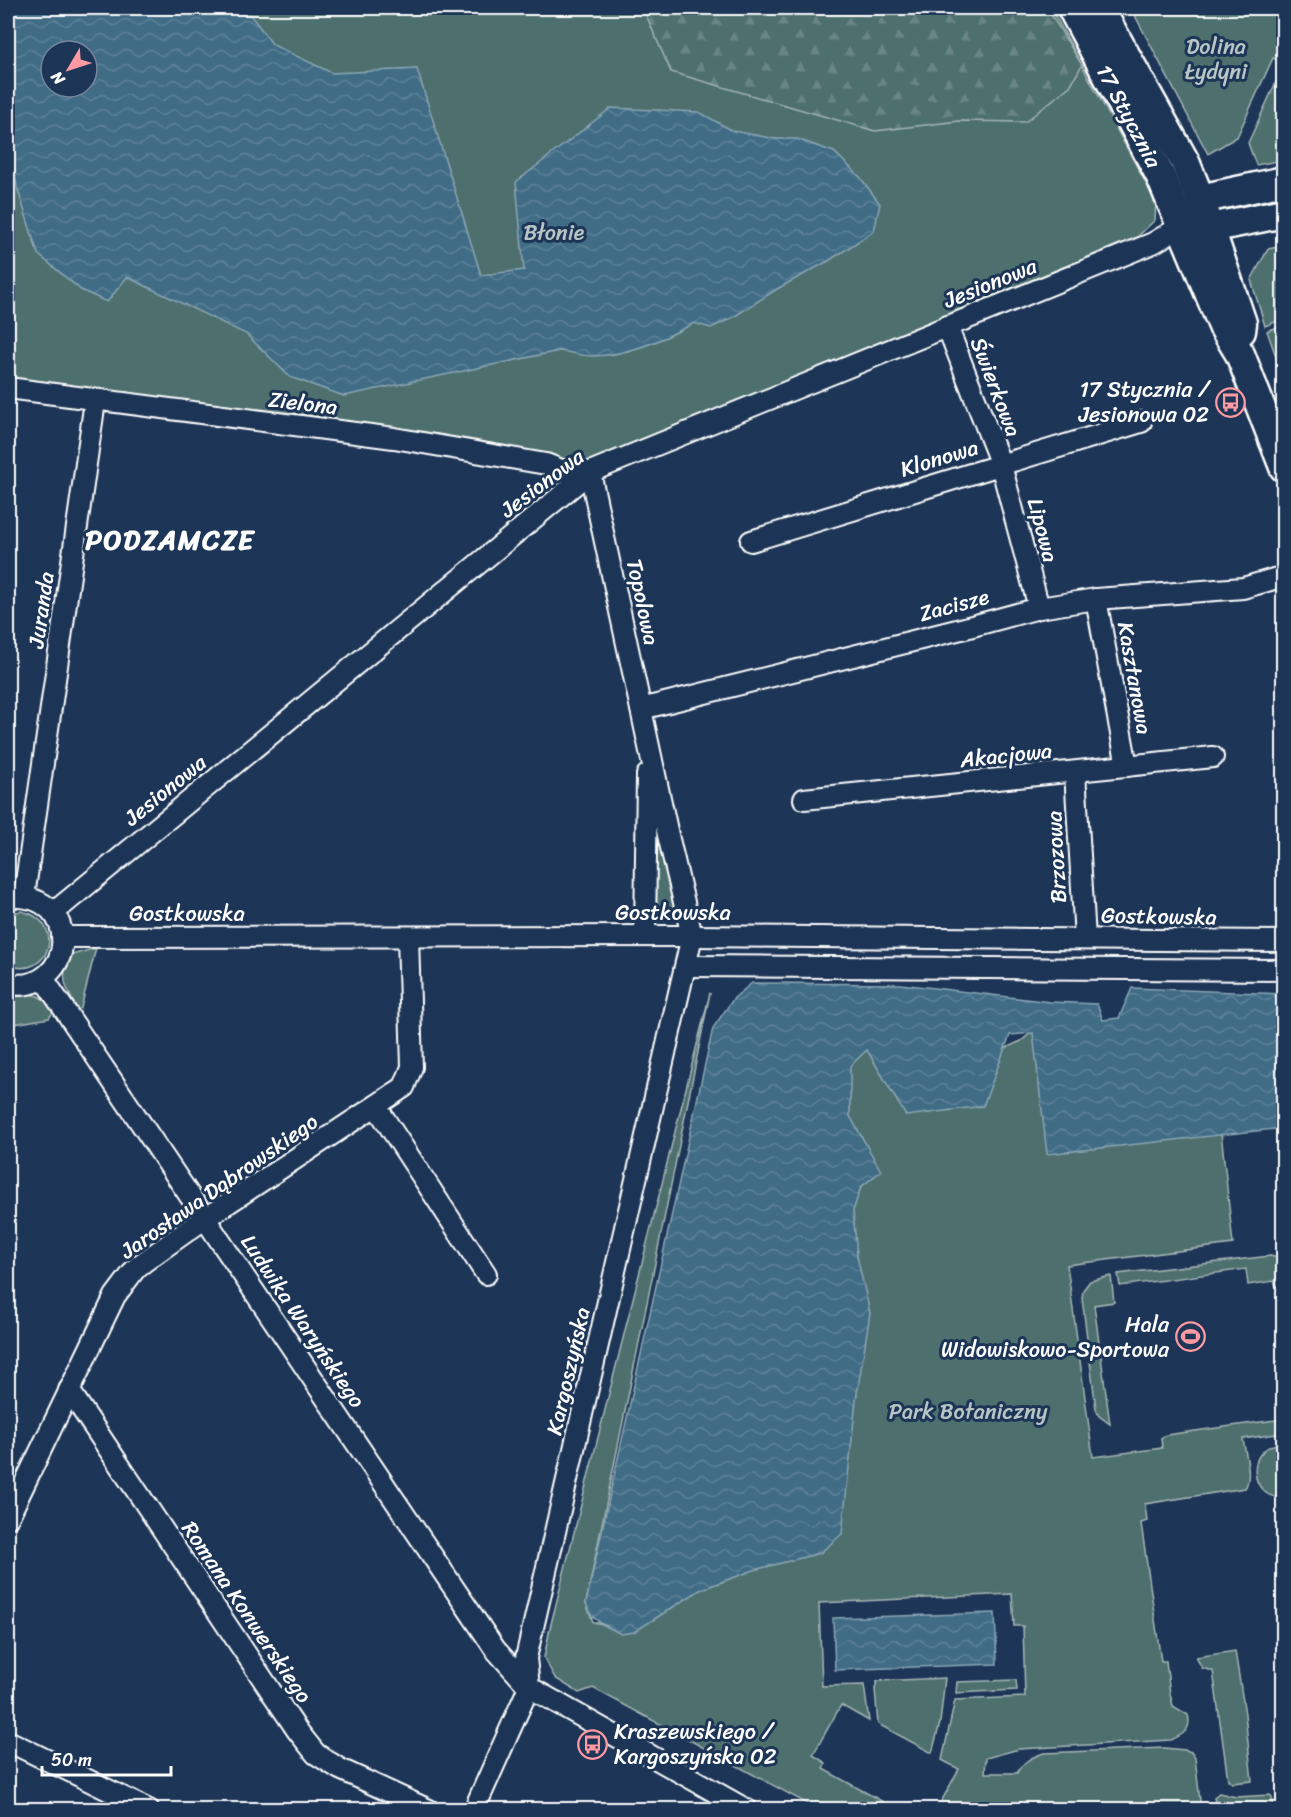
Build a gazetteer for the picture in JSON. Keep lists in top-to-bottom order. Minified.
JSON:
{"streets":{"main road":["17 Stycznia"],"street":["Jesionowa","Świerkowa","Zielona","Klonowa","Lipowa","Topolowa","Zacisze","Juranda","Kasztanowa","Akacjowa","Brzozowa","Gostkowska","Jarosława Dąbrowskiego","Ludwika Waryńskiego","Kargoszyńska","Romana Konwerskiego"]},"crossings":[["17 Stycznia","Jesionowa"],["Jesionowa","Świerkowa"],["Jesionowa","Zielona"],["Jesionowa","Topolowa"],["Świerkowa","Klonowa"],["Świerkowa","Lipowa"],["Zielona","Topolowa"],["Zielona","Juranda"],["Klonowa","Lipowa"],["Lipowa","Zacisze"],["Topolowa","Zacisze"],["Topolowa","Gostkowska"],["Topolowa","Kargoszyńska"],["Zacisze","Kasztanowa"],["Kasztanowa","Akacjowa"],["Akacjowa","Brzozowa"],["Brzozowa","Gostkowska"],["Gostkowska","Jarosława Dąbrowskiego"],["Gostkowska","Kargoszyńska"],["Jarosława Dąbrowskiego","Ludwika Waryńskiego"],["Jarosława Dąbrowskiego","Romana Konwerskiego"],["Ludwika Waryńskiego","Kargoszyńska"]],"districts":["PODZAMCZE"],"parks":["Dolina Łydyni","Błonie","Park Botaniczny"],"places":{"bus stop":["17 Stycznia / Jesionowa 02","Kraszewskiego / Kargoszyńska 02"],"sports":["Hala Widowiskowo-Sportowa"]},"scale_bar":"50 m","north":"bottom left"}
